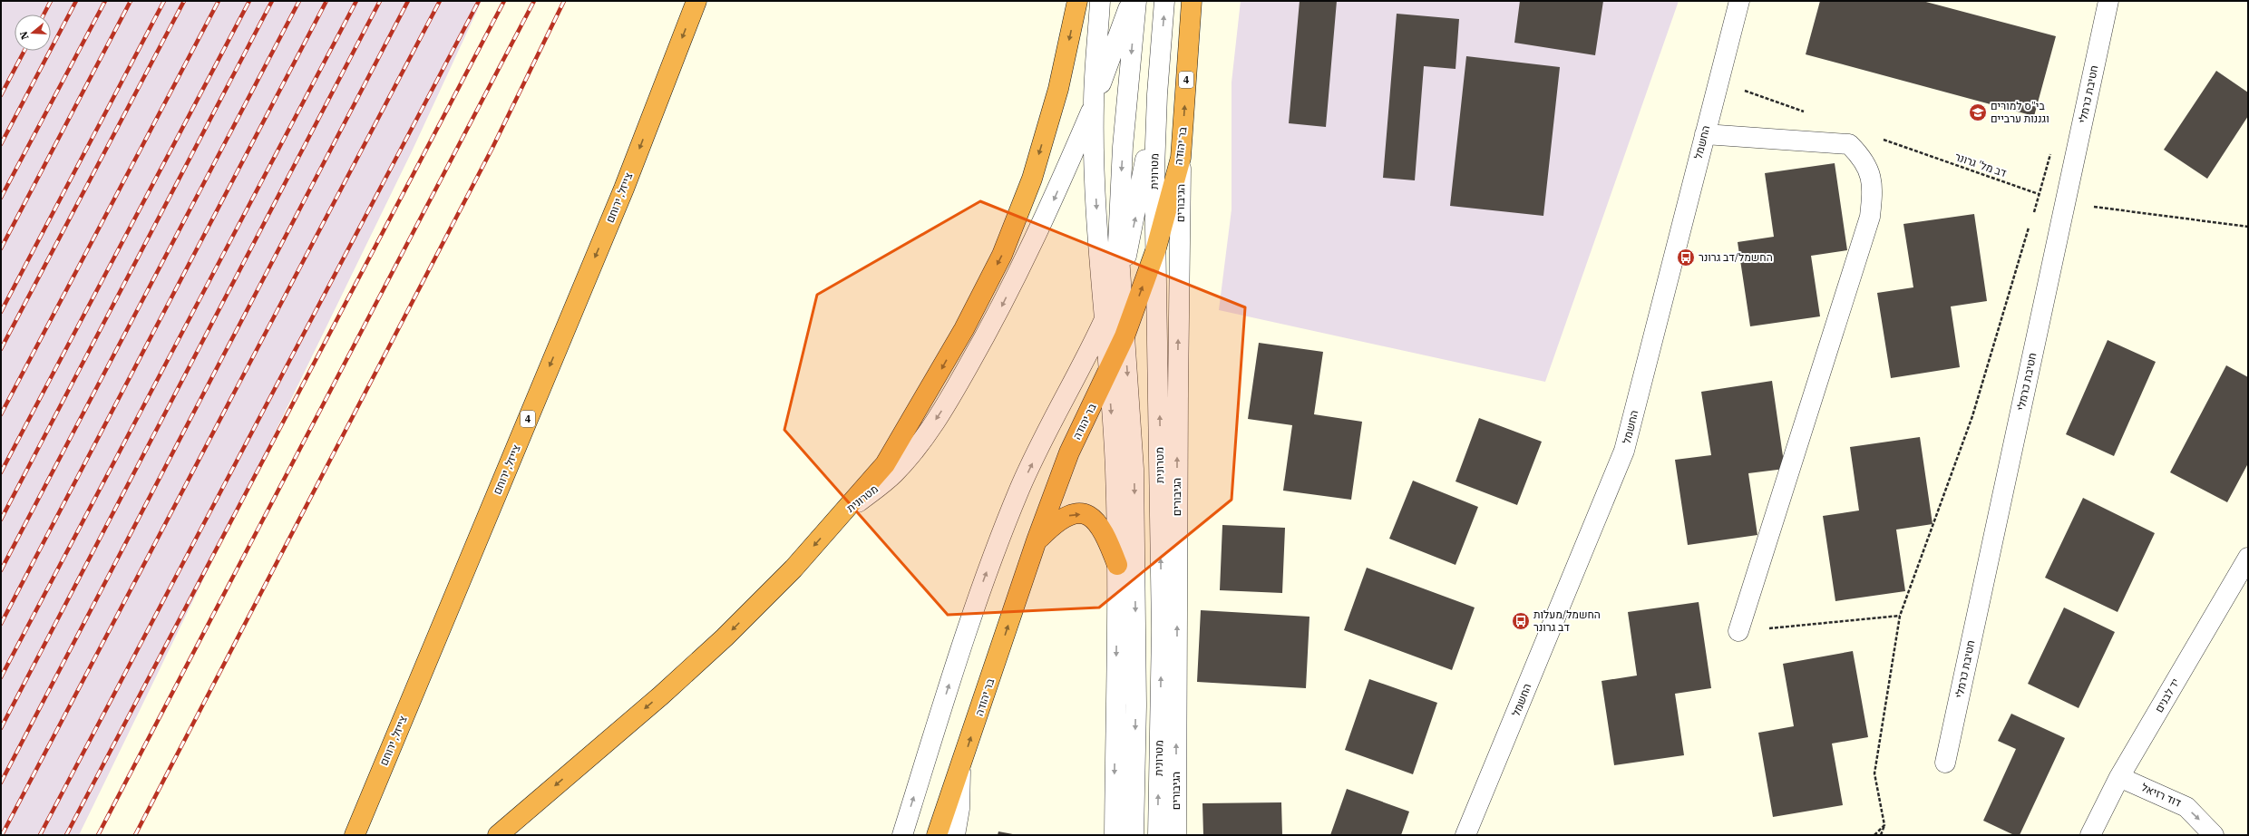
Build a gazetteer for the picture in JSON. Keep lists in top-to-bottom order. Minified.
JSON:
{"streets":{"highway":["4","בר יהודה","צייזל, ירוחם"],"street":["חטיבת כרמלי","החשמל","מטרונית","הגיבורים","יד לבנים","דוד רזיאל"],"path":["דב מל' גרונר"]},"crossings":[["חטיבת כרמלי","דב מל' גרונר"],["בר יהודה","מטרונית"],["בר יהודה","הגיבורים"],["יד לבנים","דוד רזיאל"]],"one_way":["צייזל, ירוחם","דוד רזיאל"],"places":{"school or university":["בי\"ס למורים וגננות ערביים"],"bus stop":["החשמל/דב גרונר","החשמל/מעלות דב גרונר"]},"north":"left"}
